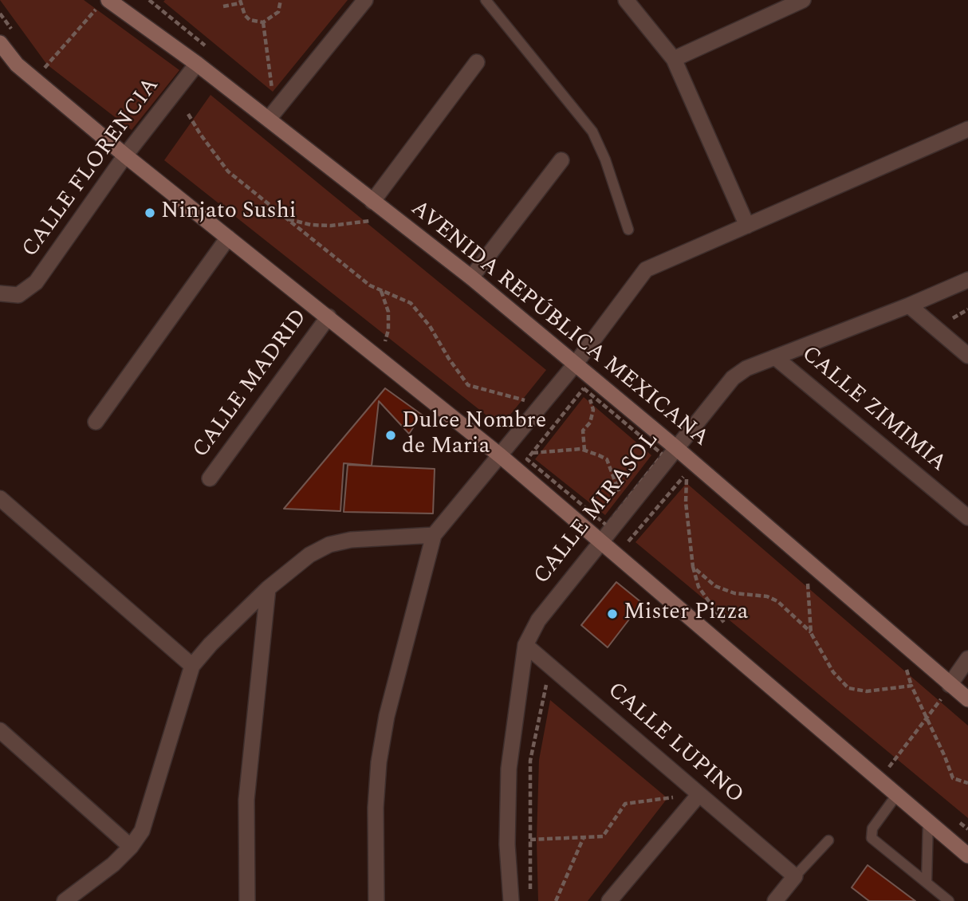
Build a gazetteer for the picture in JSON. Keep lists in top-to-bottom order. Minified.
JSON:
{"streets":{"main road":["AVENIDA REPÚBLICA MEXICANA"],"street":["CALLE FLORENCIA","CALLE MADRID","CALLE ZIMIMIA","CALLE MIRASOL","CALLE LUPINO"]},"crossings":[["CALLE FLORENCIA","AVENIDA REPÚBLICA MEXICANA"],["AVENIDA REPÚBLICA MEXICANA","CALLE MIRASOL"],["CALLE ZIMIMIA","CALLE MIRASOL"],["CALLE MIRASOL","CALLE LUPINO"]],"places":["Ninjato Sushi","Dulce Nombre de Maria","Mister Pizza"]}
